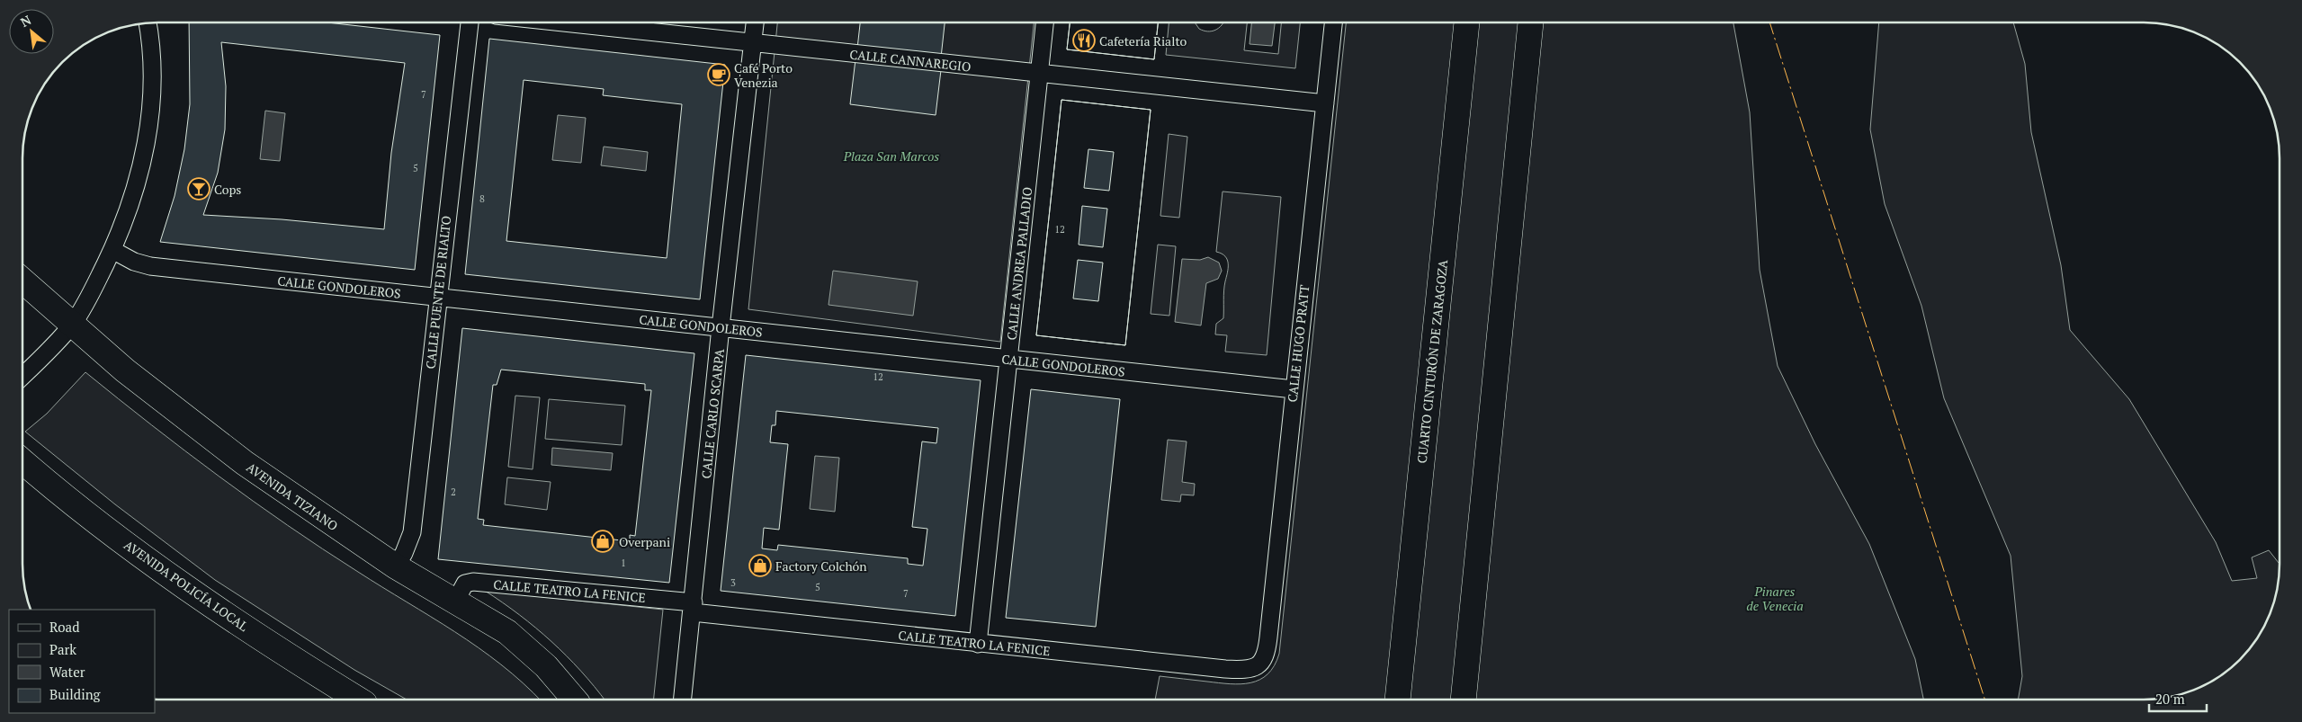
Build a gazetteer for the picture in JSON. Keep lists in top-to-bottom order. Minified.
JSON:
{"streets":{"main road":["CUARTO CINTURÓN DE ZARAGOZA","AVENIDA TIZIANO","AVENIDA POLICÍA LOCAL"],"street":["CALLE CANNAREGIO","CALLE ANDREA PALLADIO","CALLE GONDOLEROS","CALLE PUENTE DE RIALTO","CALLE HUGO PRATT","CALLE CARLO SCARPA","CALLE TEATRO LA FENICE"]},"crossings":[["CALLE CANNAREGIO","CALLE ANDREA PALLADIO"],["CALLE CANNAREGIO","CALLE HUGO PRATT"],["CALLE CANNAREGIO","CALLE CARLO SCARPA"],["CALLE ANDREA PALLADIO","CALLE GONDOLEROS"],["CALLE ANDREA PALLADIO","CALLE TEATRO LA FENICE"],["CALLE GONDOLEROS","CALLE PUENTE DE RIALTO"],["CALLE GONDOLEROS","CALLE HUGO PRATT"],["CALLE GONDOLEROS","CALLE CARLO SCARPA"],["CALLE PUENTE DE RIALTO","AVENIDA TIZIANO"],["CALLE HUGO PRATT","CALLE TEATRO LA FENICE"],["CALLE CARLO SCARPA","CALLE TEATRO LA FENICE"],["AVENIDA TIZIANO","CALLE TEATRO LA FENICE"]],"parks":["Plaza San Marcos","Pinares de Venecia"],"places":{"restaurant":["Cafetería Rialto"],"cafe":["Café Porto Venezia"],"bar":["Cops"],"shop":["Overpani","Factory Colchón"]},"house_numbers":["7","5","8","12","12","2","1","3","5","7"],"legend":["Road","Park","Water","Building"],"scale_bar":"20 m","north":"top left"}
